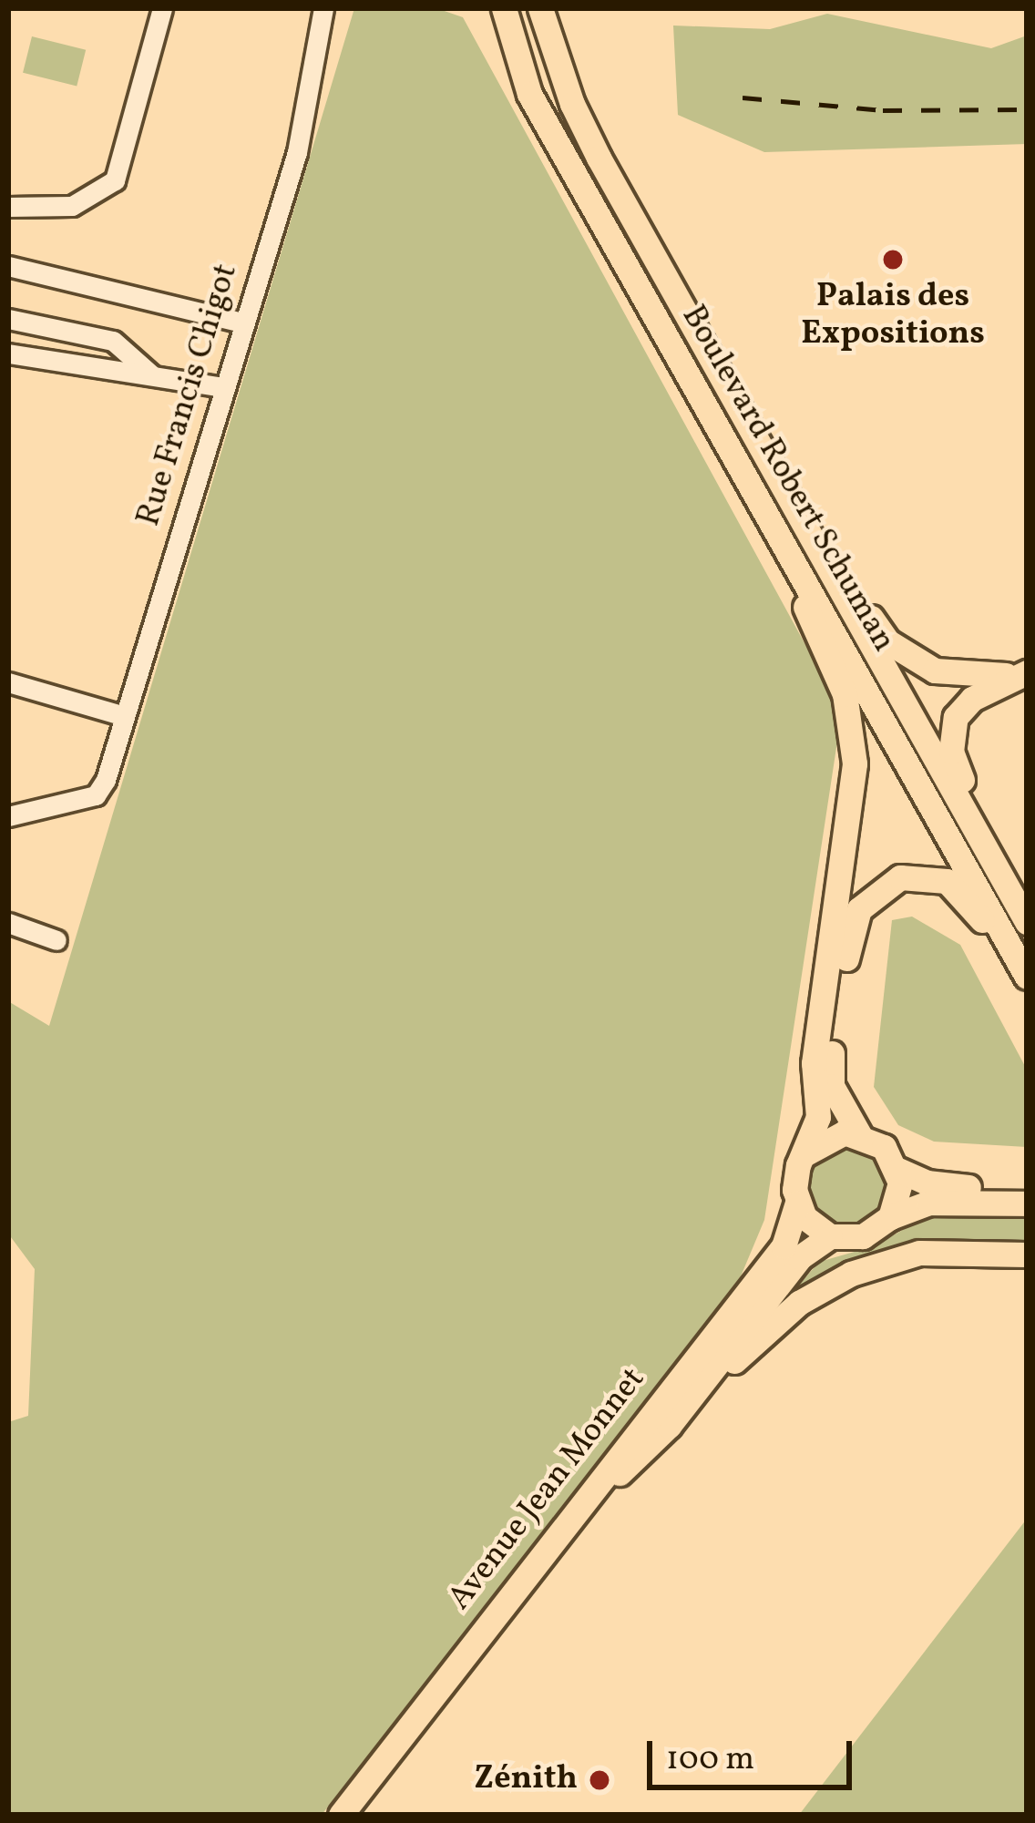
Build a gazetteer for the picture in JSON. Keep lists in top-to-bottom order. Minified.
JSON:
{"streets":{"main road":["Boulevard Robert Schuman","Avenue Jean Monnet"],"street":["Rue Francis Chigot"]},"places":["Palais des Expositions","Zénith"],"scale_bar":"100 m"}
